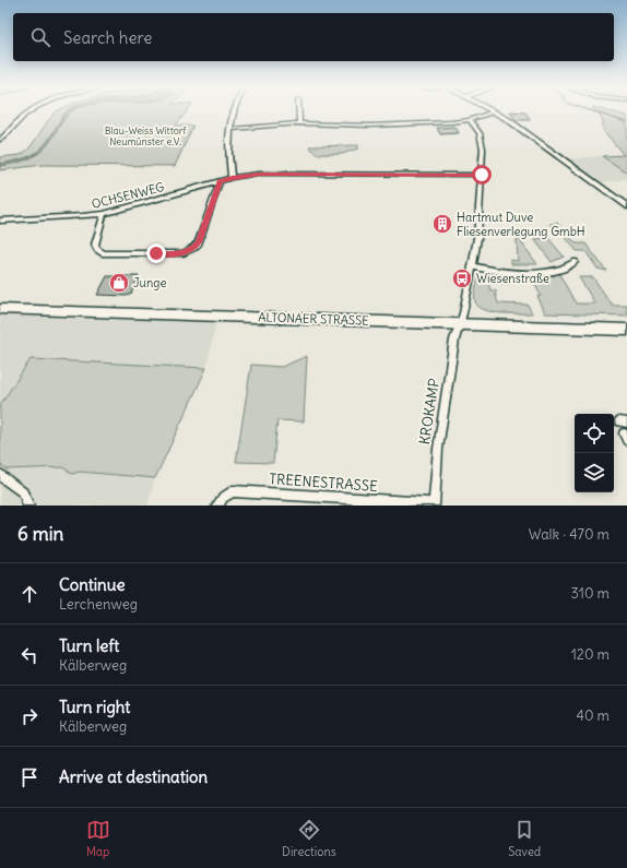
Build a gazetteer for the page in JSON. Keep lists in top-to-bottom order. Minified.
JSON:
{"streets":{"main road":["ALTONAER STRASSE"],"street":["OCHSENWEG","KROKAMP","TREENESTRASSE"]},"crossings":[["ALTONAER STRASSE","KROKAMP"],["KROKAMP","TREENESTRASSE"]],"parks":["Blau-Weiss Wittorf Neumünster e.V."],"places":{"building":["Hartmut Duve Fliesenverlegung GmbH"],"bus stop":["Wiesenstraße"],"shop":["Junge"]},"page":{"search":"Search here","heading":["6 min","Walk · 470 m"],"list":[["Continue","Lerchenweg","310 m"],["Turn left","Kälberweg","120 m"],["Turn right","Kälberweg","40 m"],"Arrive at destination"],"nav":["Map","Directions","Saved"]}}
